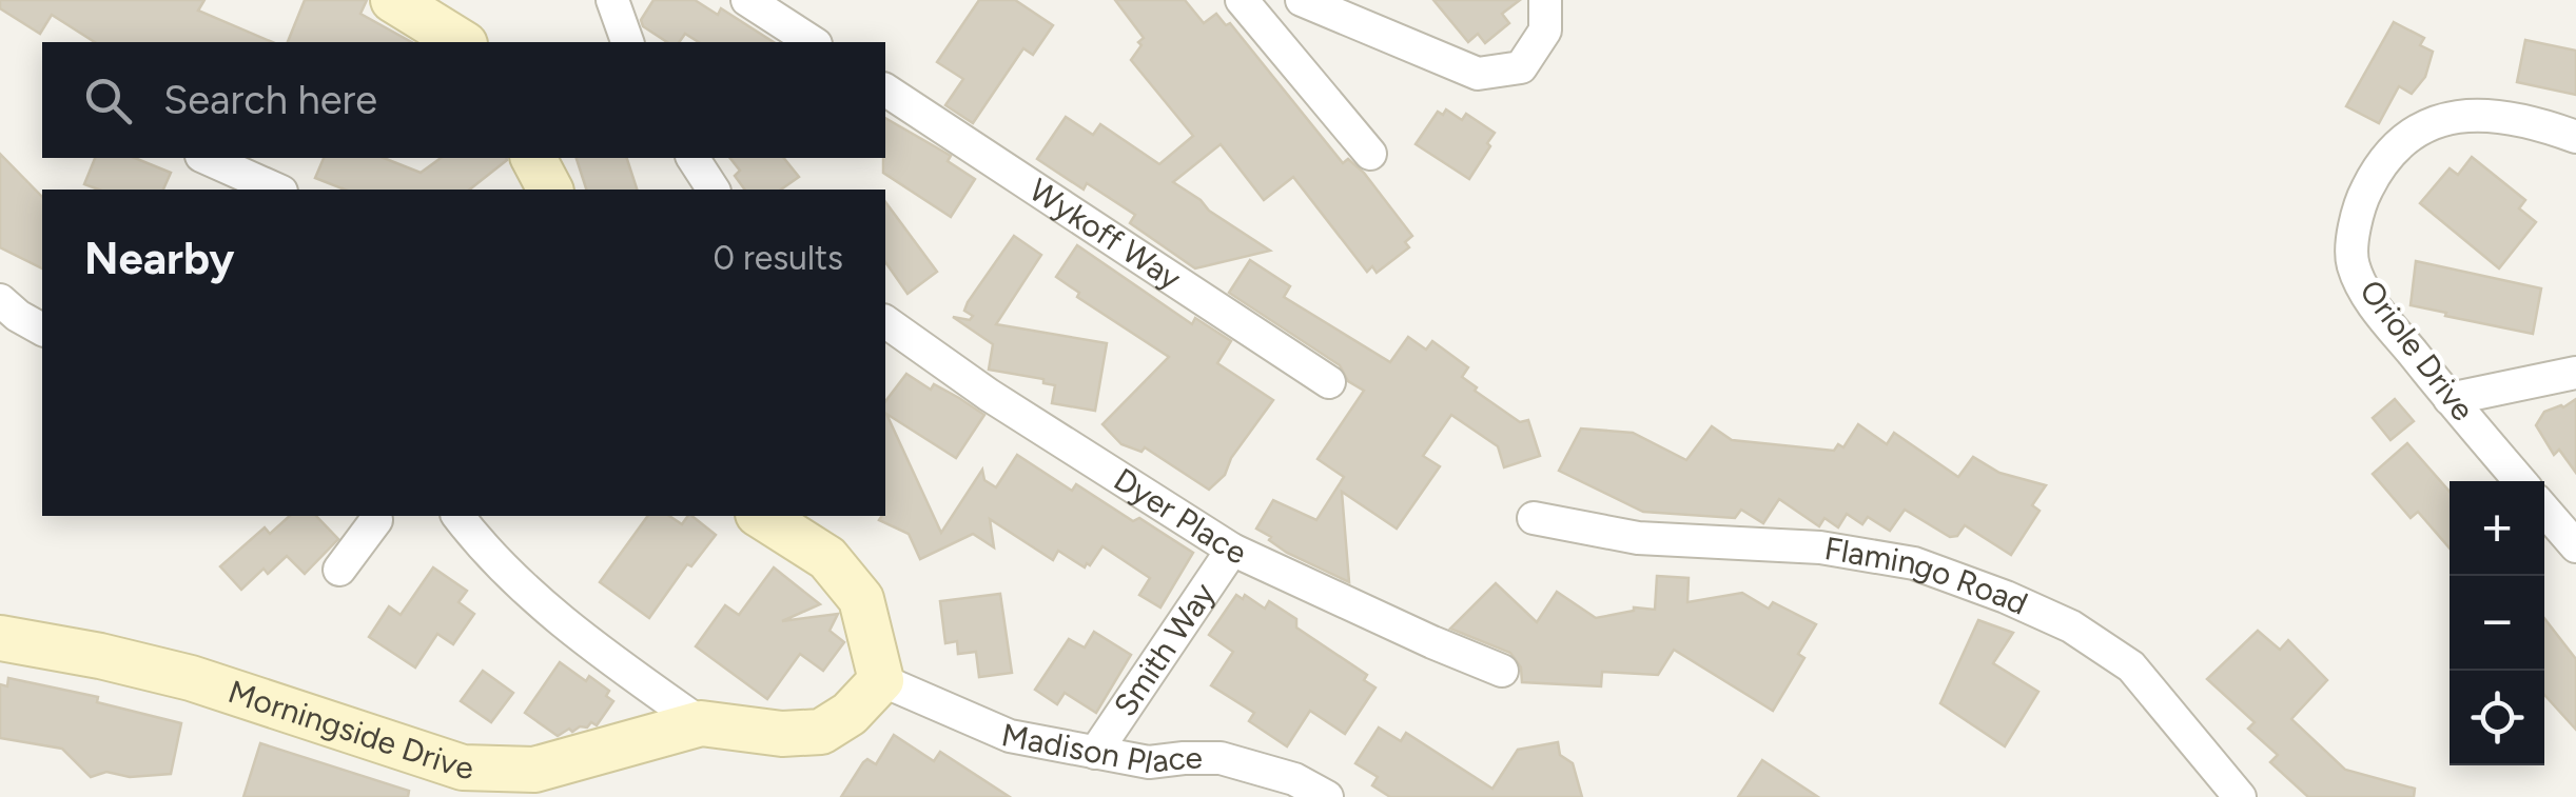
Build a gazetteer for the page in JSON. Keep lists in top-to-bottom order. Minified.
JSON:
{"streets":{"street":["Wykoff Way","Oriole Drive","Dyer Place","Flamingo Road","Smith Way","Morningside Drive","Madison Place"]},"crossings":[["Dyer Place","Smith Way"],["Smith Way","Madison Place"]],"page":{"search":"Search here","heading":["Nearby","0 results"],"map_buttons":["+","−"]}}
